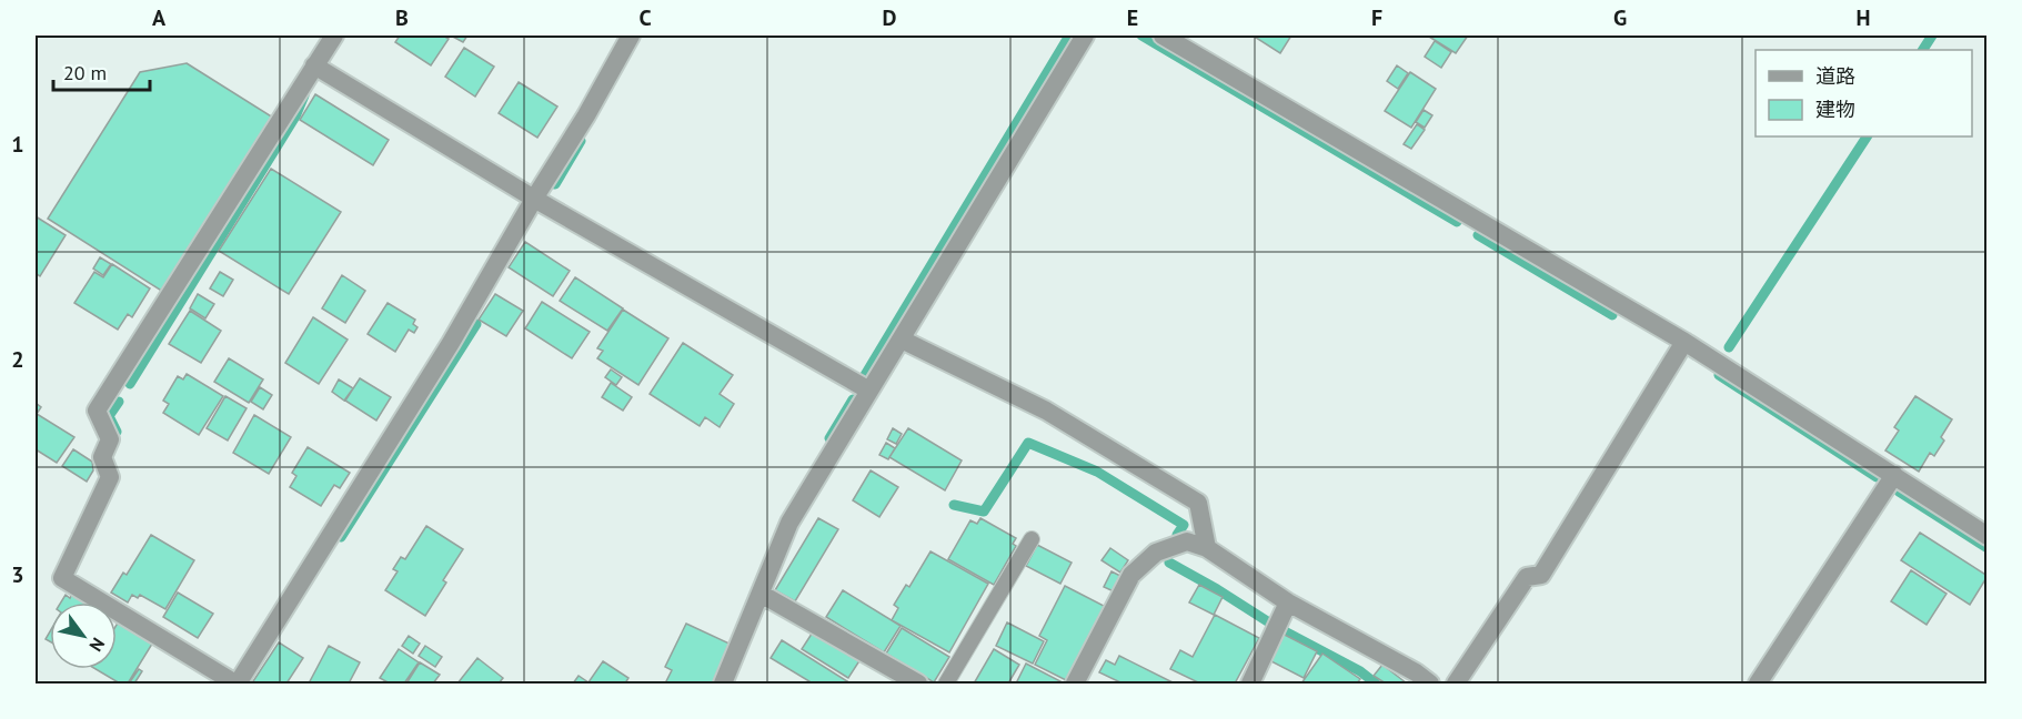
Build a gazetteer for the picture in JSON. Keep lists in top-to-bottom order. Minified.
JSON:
{"legend":["道路","建物"],"scale_bar":"20 m","north":"bottom right","grid":{"columns":["A","B","C","D","E","F","G","H"],"rows":["1","2","3"]}}
